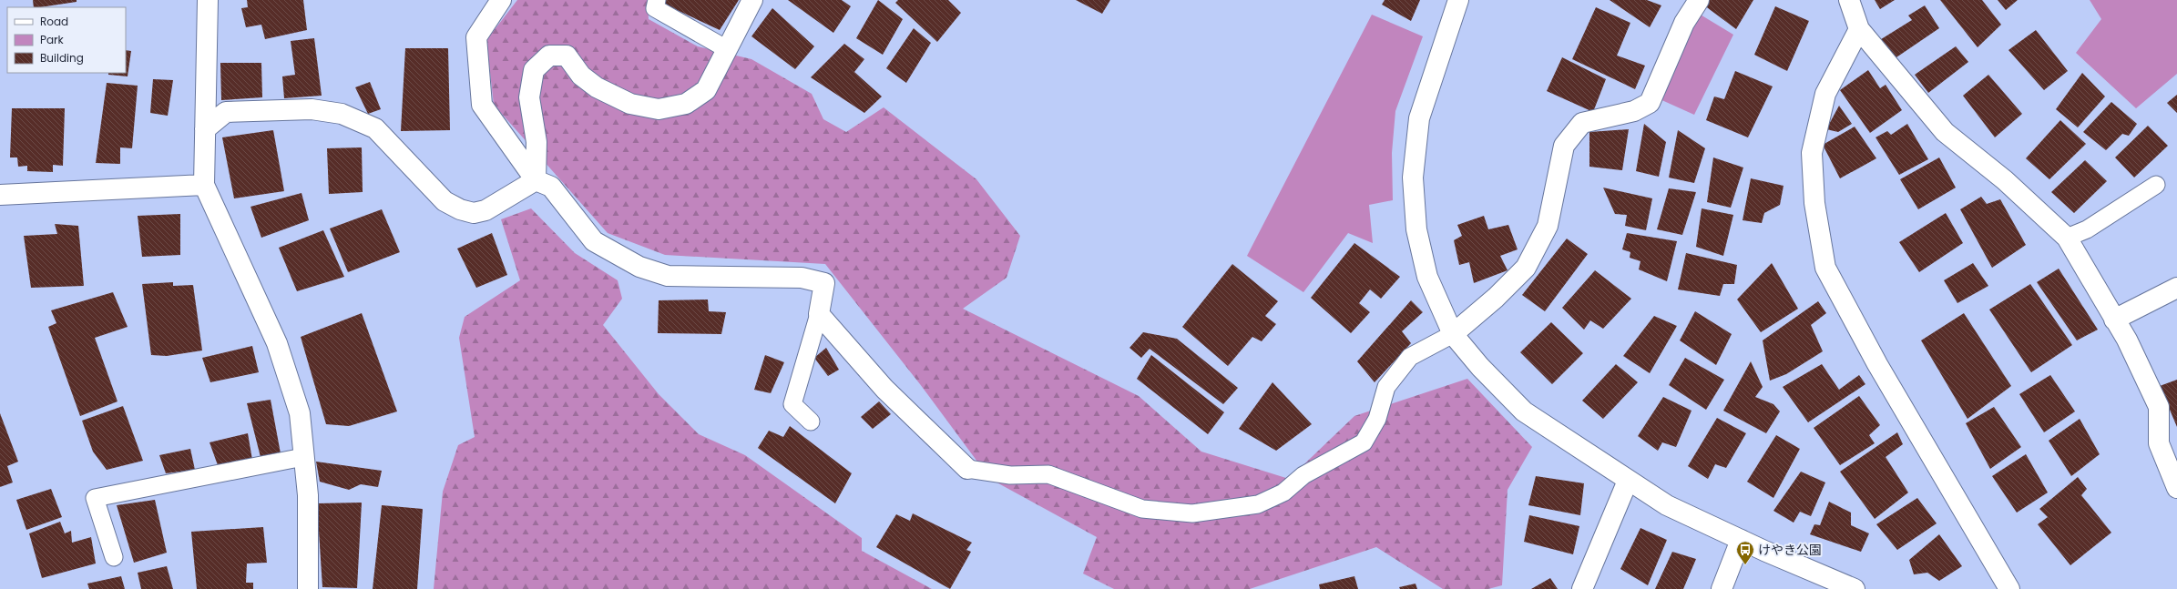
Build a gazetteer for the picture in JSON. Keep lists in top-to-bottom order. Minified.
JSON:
{"places":{"bus stop":["けやき公園"]},"legend":["Road","Park","Building"]}
